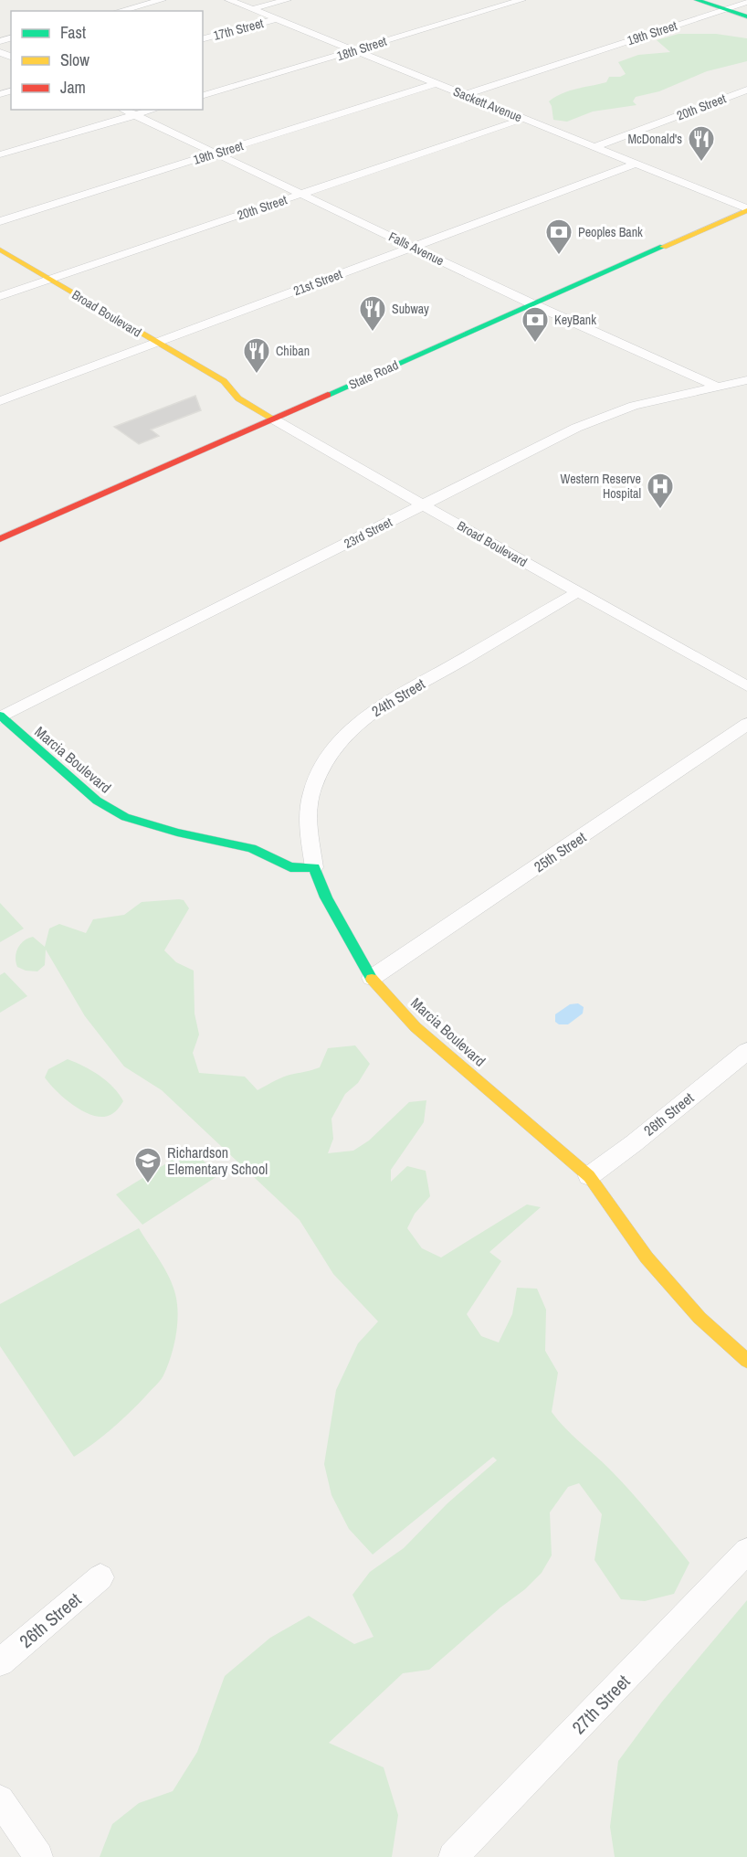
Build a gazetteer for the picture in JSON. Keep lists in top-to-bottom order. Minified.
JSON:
{"streets":{"main road":["Broad Boulevard","State Road","Marcia Boulevard"],"street":["17th Street","19th Street","18th Street","Sackett Avenue","20th Street","Falls Avenue","21st Street","23rd Street","24th Street","25th Street","26th Street","27th Street"]},"crossings":[["17th Street","Sackett Avenue"],["19th Street","Sackett Avenue"],["19th Street","Falls Avenue"],["18th Street","Sackett Avenue"],["Sackett Avenue","20th Street"],["Sackett Avenue","21st Street"],["Sackett Avenue","State Road"],["20th Street","Falls Avenue"],["20th Street","Broad Boulevard"],["Falls Avenue","21st Street"],["Falls Avenue","State Road"],["Falls Avenue","23rd Street"],["21st Street","Broad Boulevard"],["Broad Boulevard","State Road"],["Broad Boulevard","23rd Street"],["Broad Boulevard","24th Street"],["23rd Street","Marcia Boulevard"],["24th Street","Marcia Boulevard"],["Marcia Boulevard","25th Street"],["Marcia Boulevard","26th Street"]],"places":{"restaurant":["McDonald's","Subway","Chiban"],"bank":["Peoples Bank","KeyBank"],"hospital":["Western Reserve Hospital"],"school or university":["Richardson Elementary School"]},"legend":["Fast","Slow","Jam"]}
